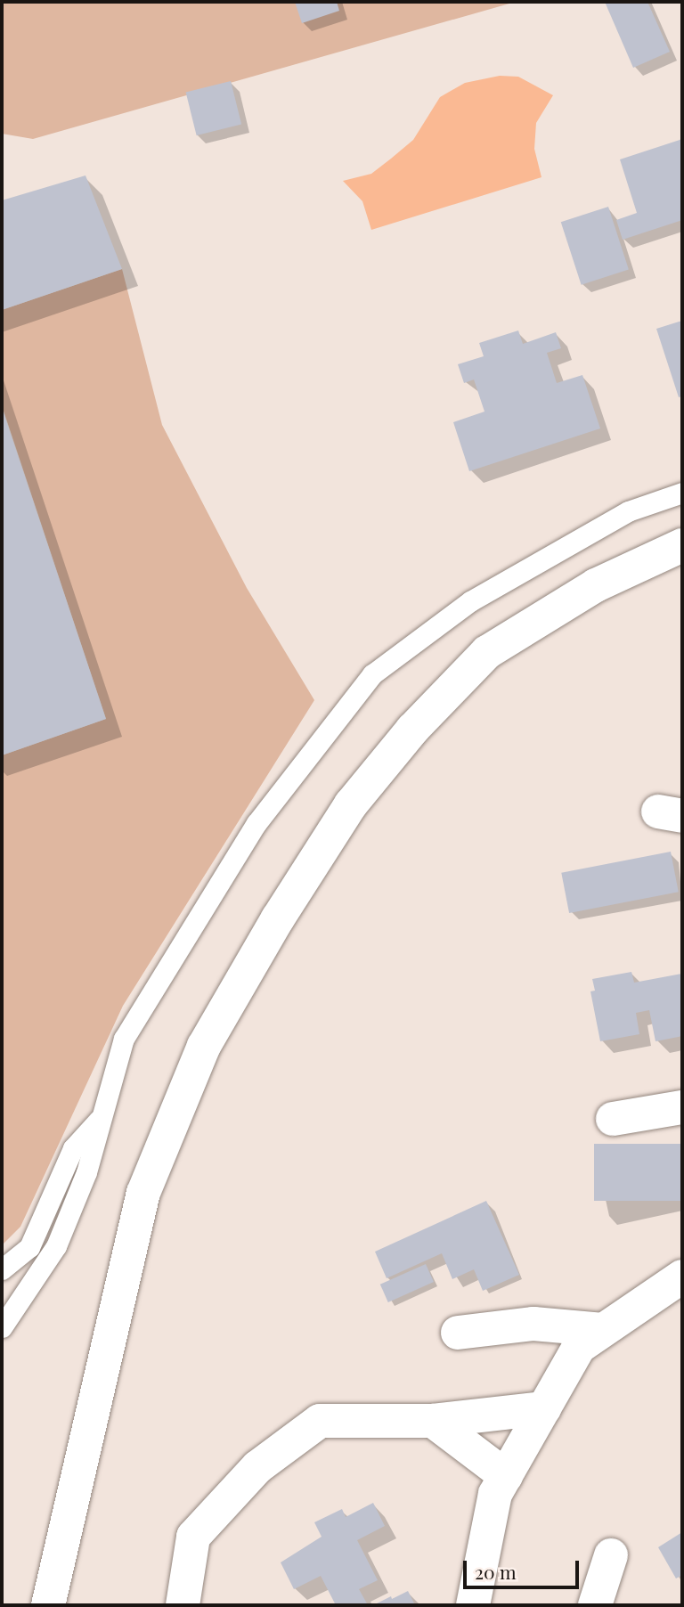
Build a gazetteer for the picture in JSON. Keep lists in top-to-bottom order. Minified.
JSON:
{"scale_bar":"20 m"}
